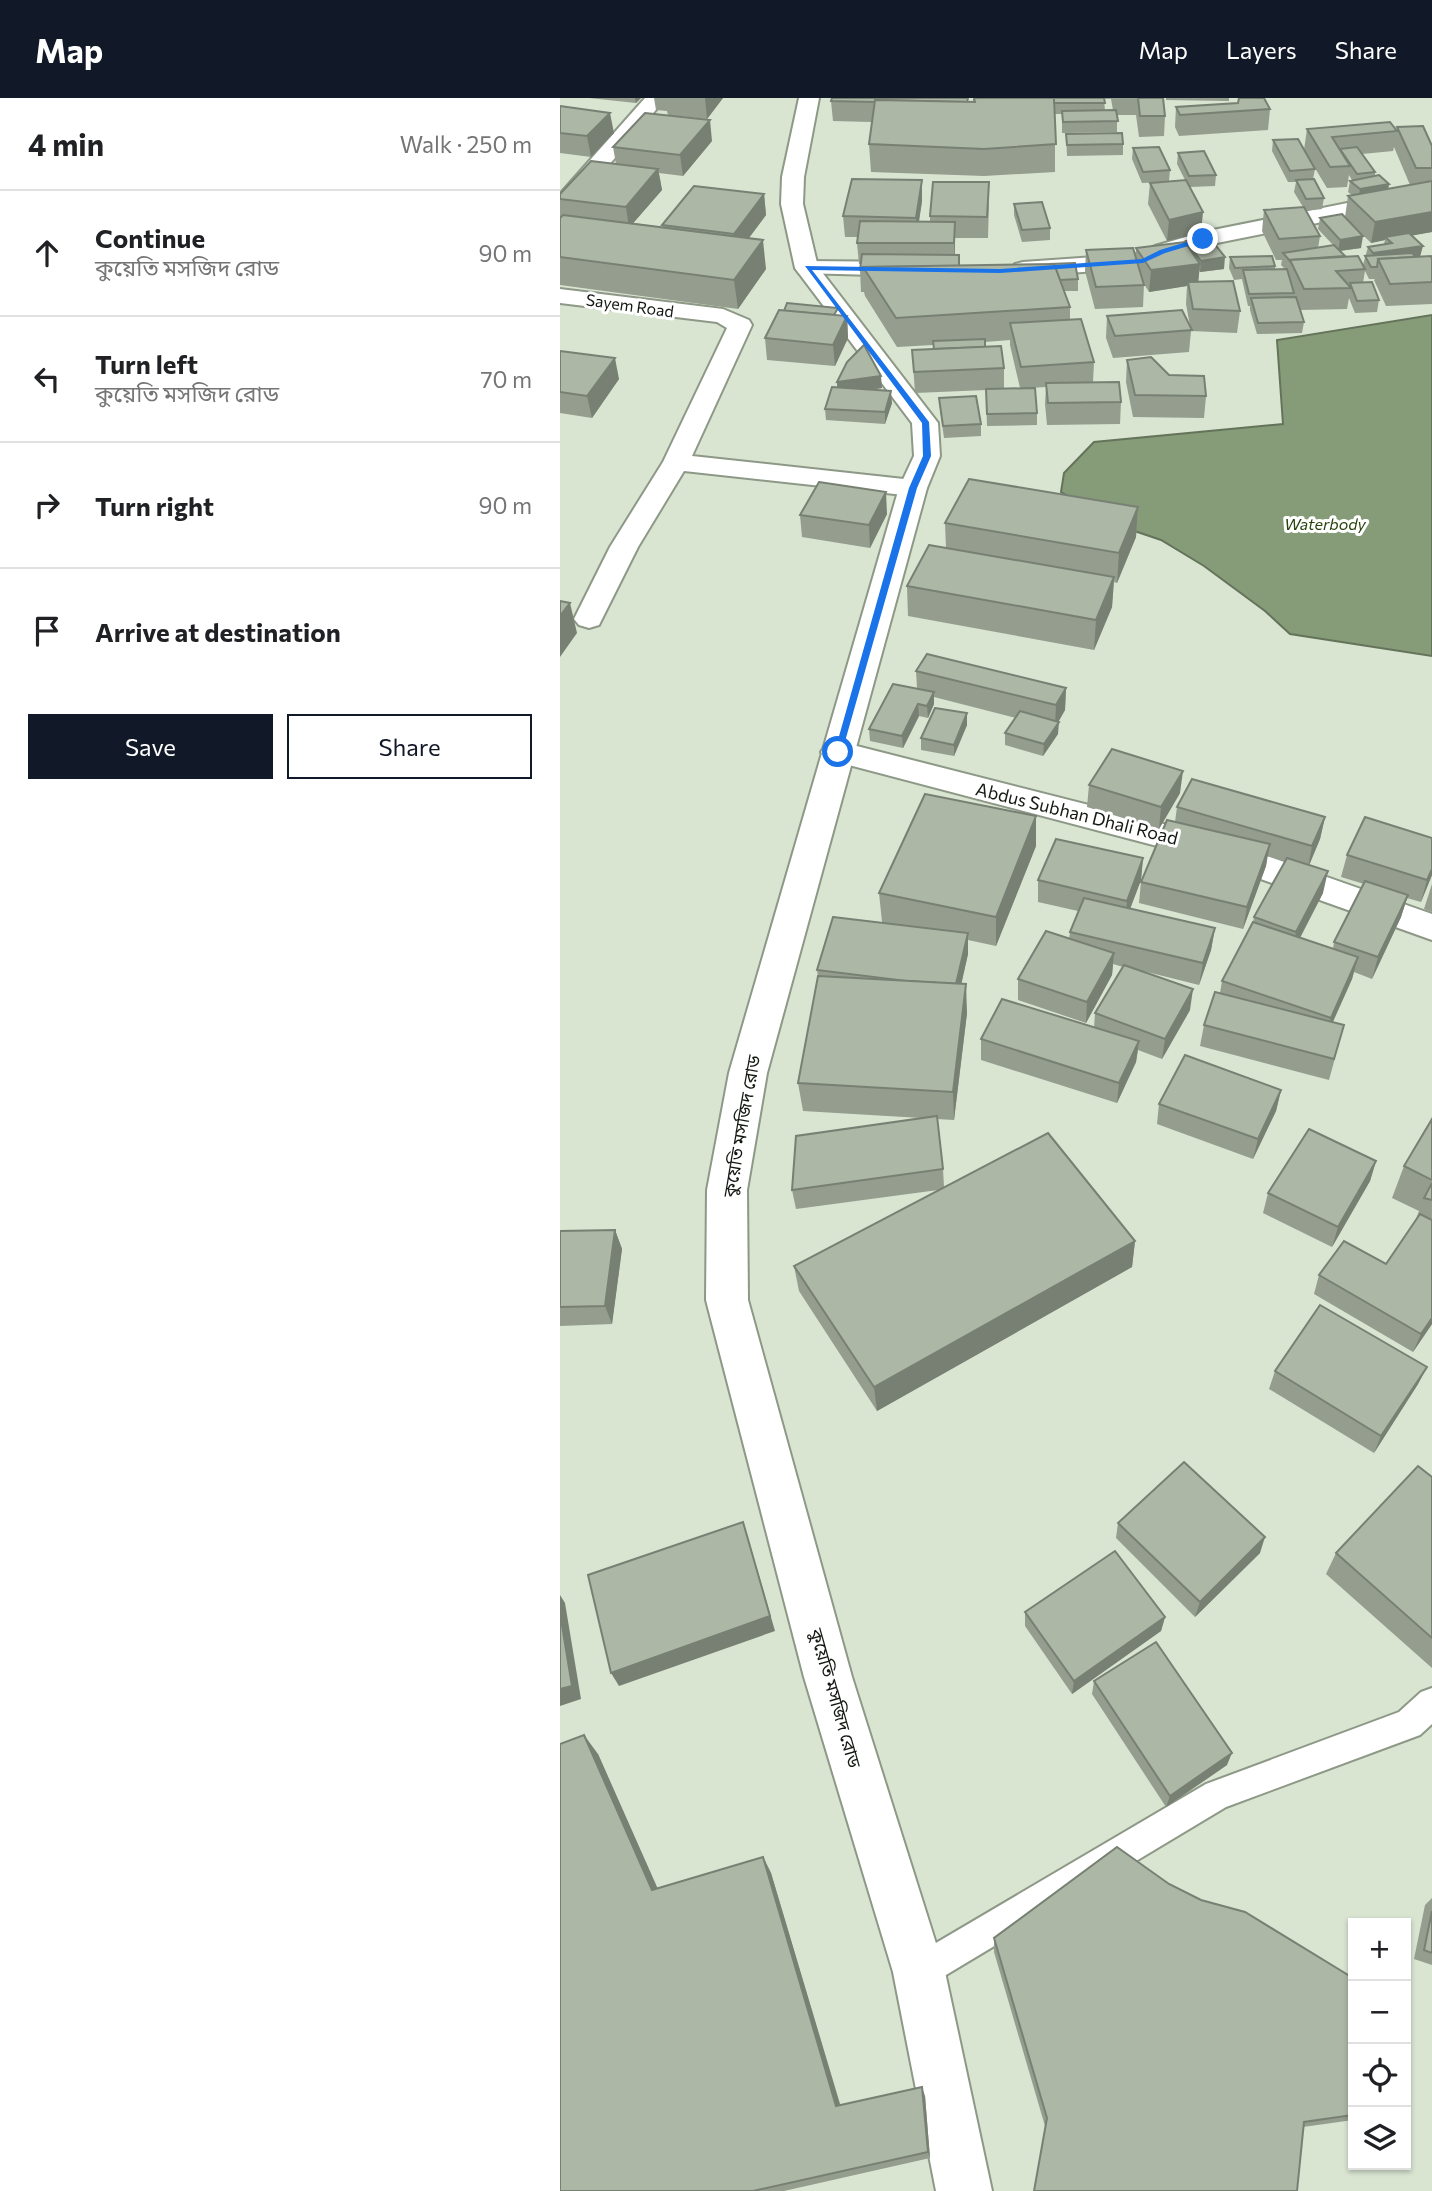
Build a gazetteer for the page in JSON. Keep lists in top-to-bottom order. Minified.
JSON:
{"streets":{"street":["Sayem Road","Abdus Subhan Dhali Road","কুয়েতি মসজিদ রোড"]},"crossings":[["Abdus Subhan Dhali Road","কুয়েতি মসজিদ রোড"]],"water":["Waterbody"],"page":{"header":"Map","nav":["Map","Layers","Share"],"heading":["4 min","Walk · 250 m"],"list":[["Continue","কুয়েতি মসজিদ রোড","90 m"],["Turn left","কুয়েতি মসজিদ রোড","70 m"],["Turn right","90 m"],"Arrive at destination"],"buttons":["Save","Share"],"map_buttons":["+","−"]}}
